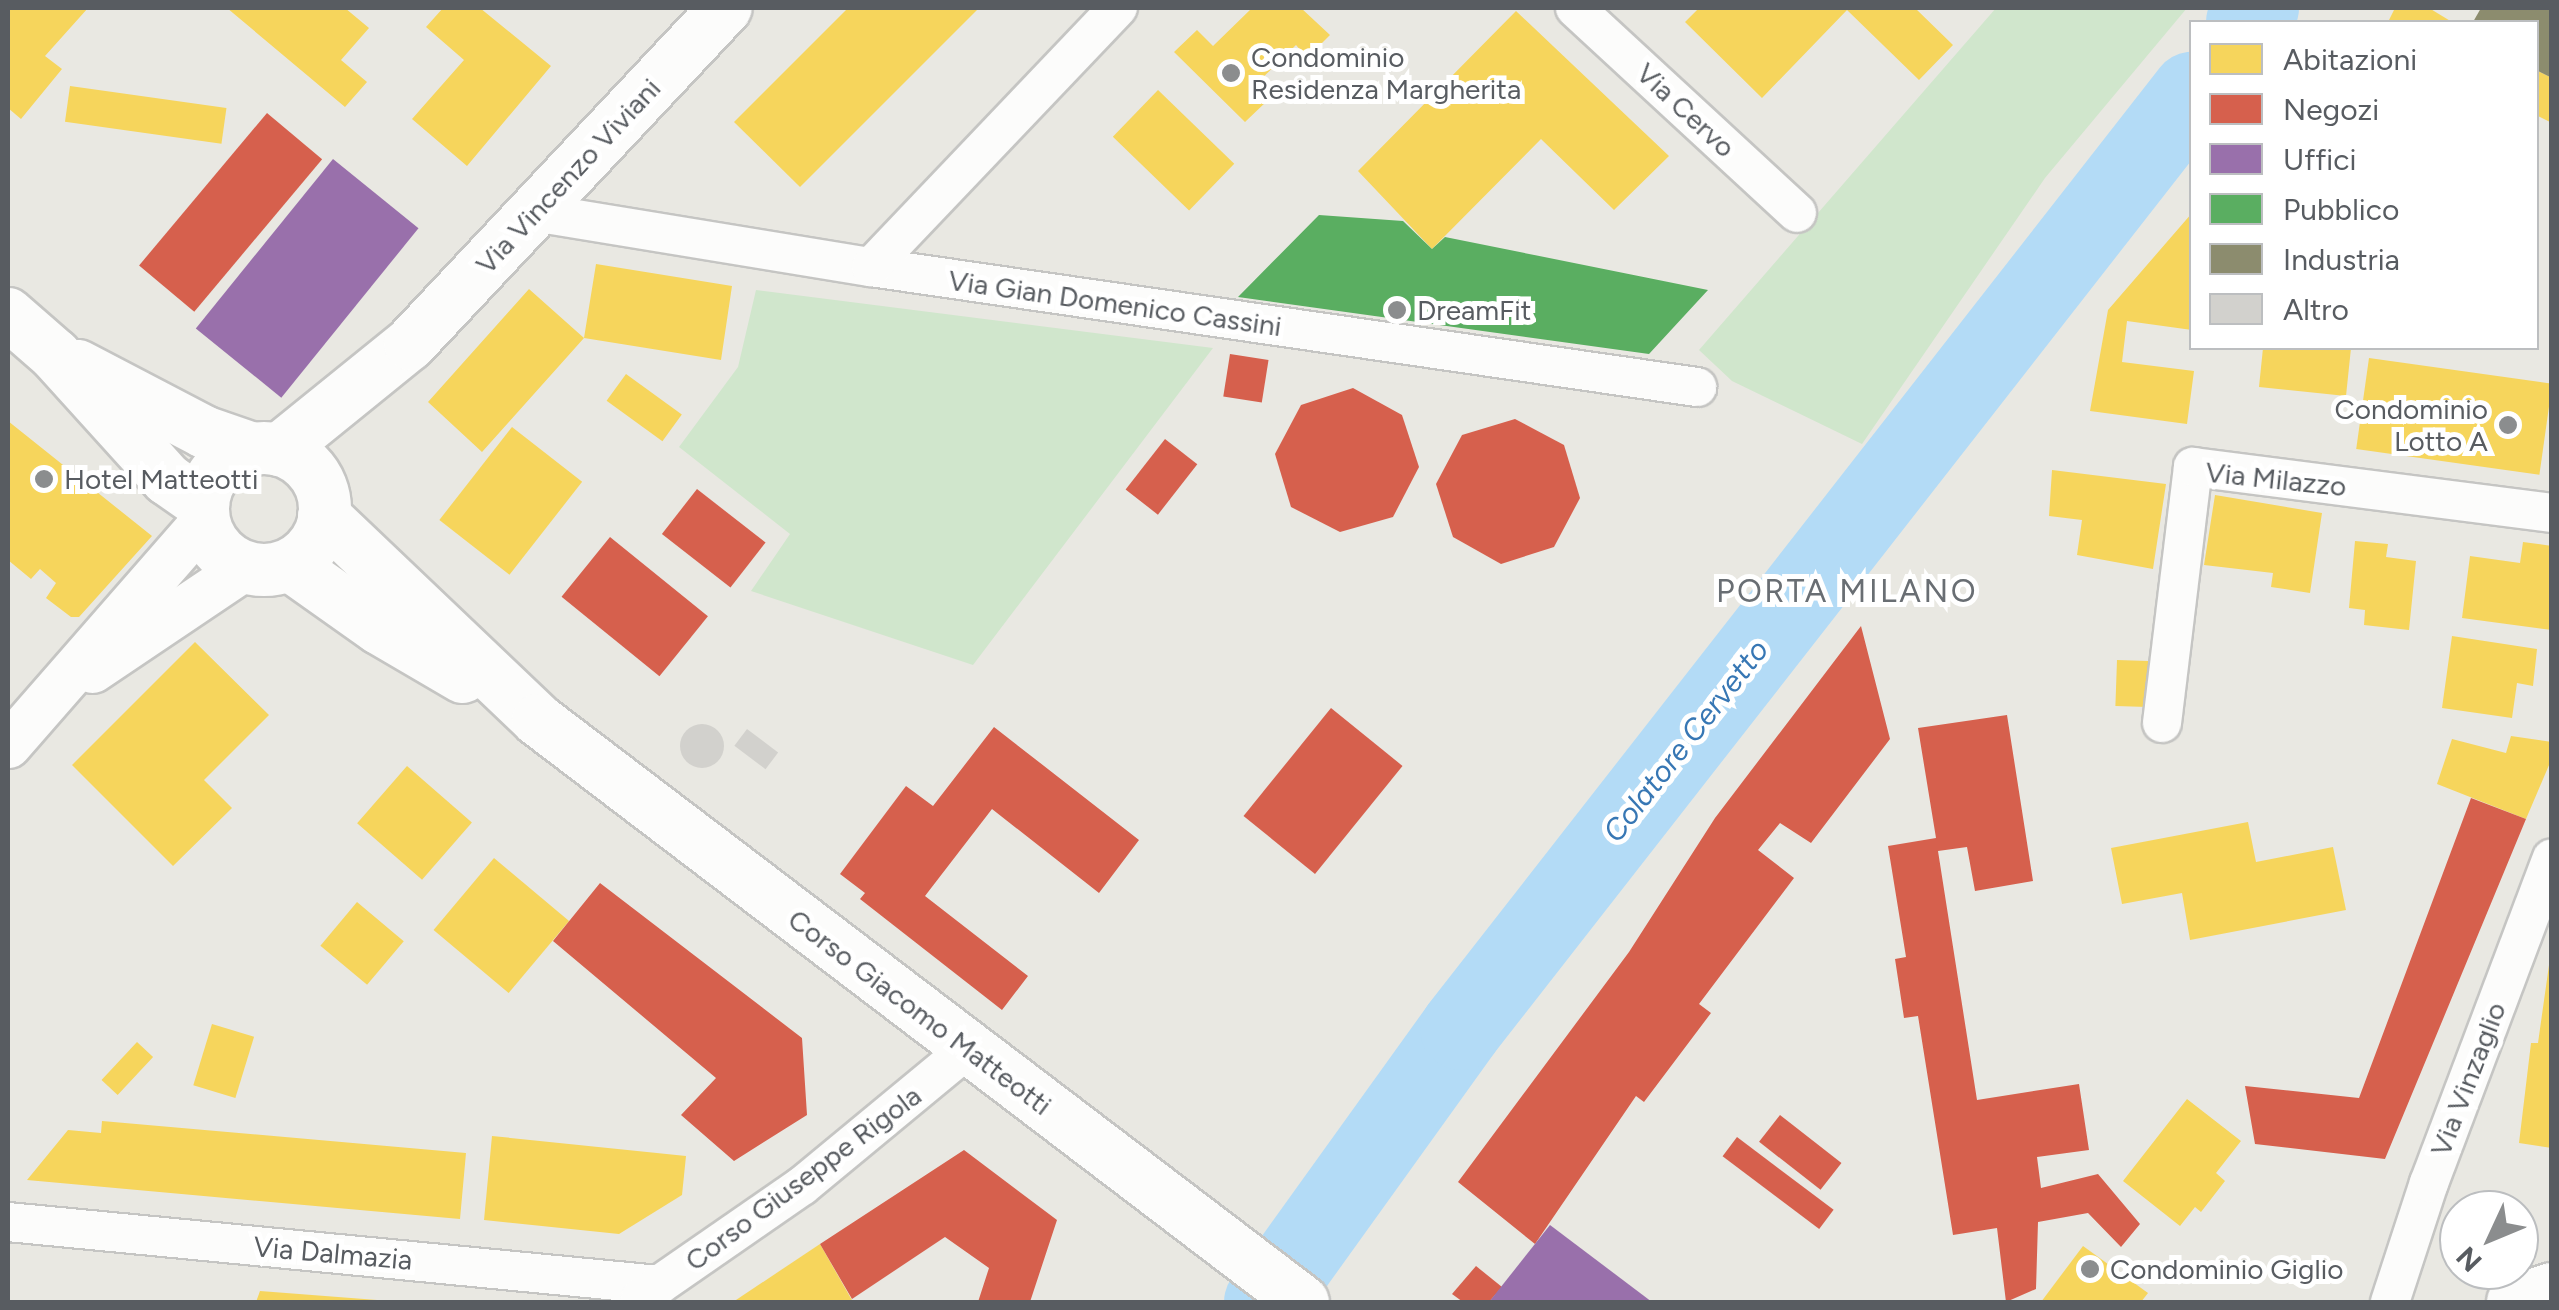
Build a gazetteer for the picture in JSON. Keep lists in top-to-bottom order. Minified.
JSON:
{"streets":{"main road":["Via Vincenzo Viviani","Corso Giacomo Matteotti"],"street":["Via Cervo","Via Gian Domenico Cassini","Via Milazzo","Via Vinzaglio","Corso Giuseppe Rigola","Via Dalmazia"]},"crossings":[["Via Vincenzo Viviani","Via Gian Domenico Cassini"],["Via Vincenzo Viviani","Corso Giacomo Matteotti"],["Corso Giacomo Matteotti","Corso Giuseppe Rigola"],["Corso Giuseppe Rigola","Via Dalmazia"]],"districts":["PORTA MILANO"],"water":["Colatore Cervetto"],"places":["Condominio Residenza Margherita","DreamFit","Condominio Lotto A","Hotel Matteotti","Condominio Giglio"],"legend":["Abitazioni","Negozi","Uffici","Pubblico","Industria","Altro"],"north":"bottom left"}
